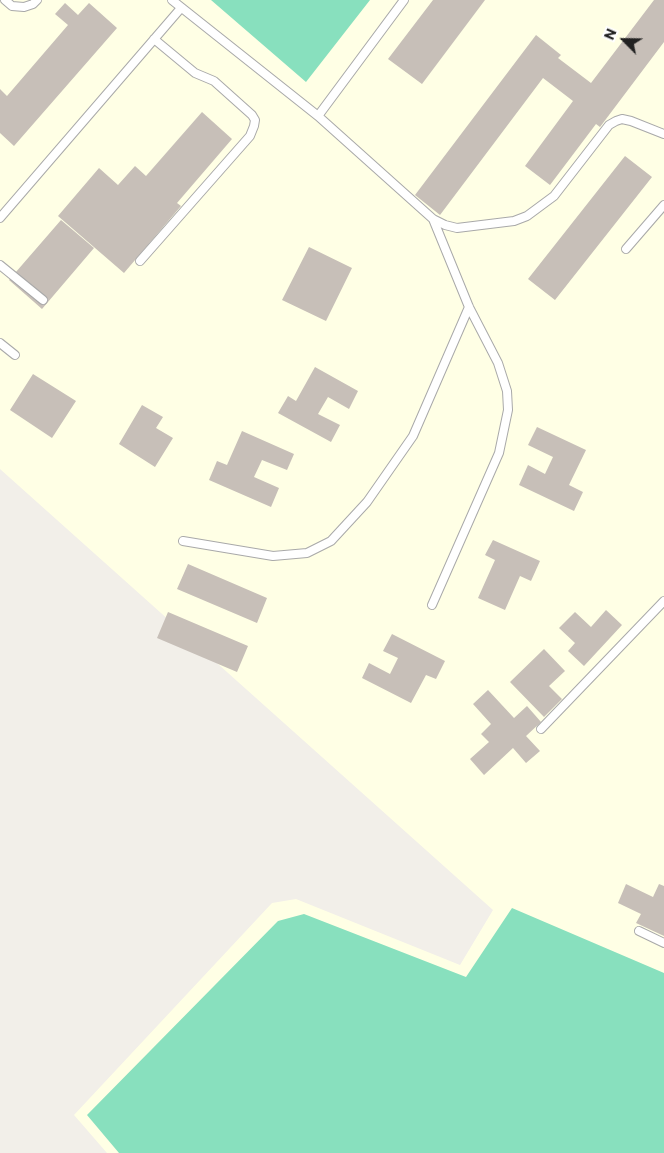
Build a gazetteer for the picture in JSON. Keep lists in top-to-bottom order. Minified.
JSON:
{"north":"top left"}
